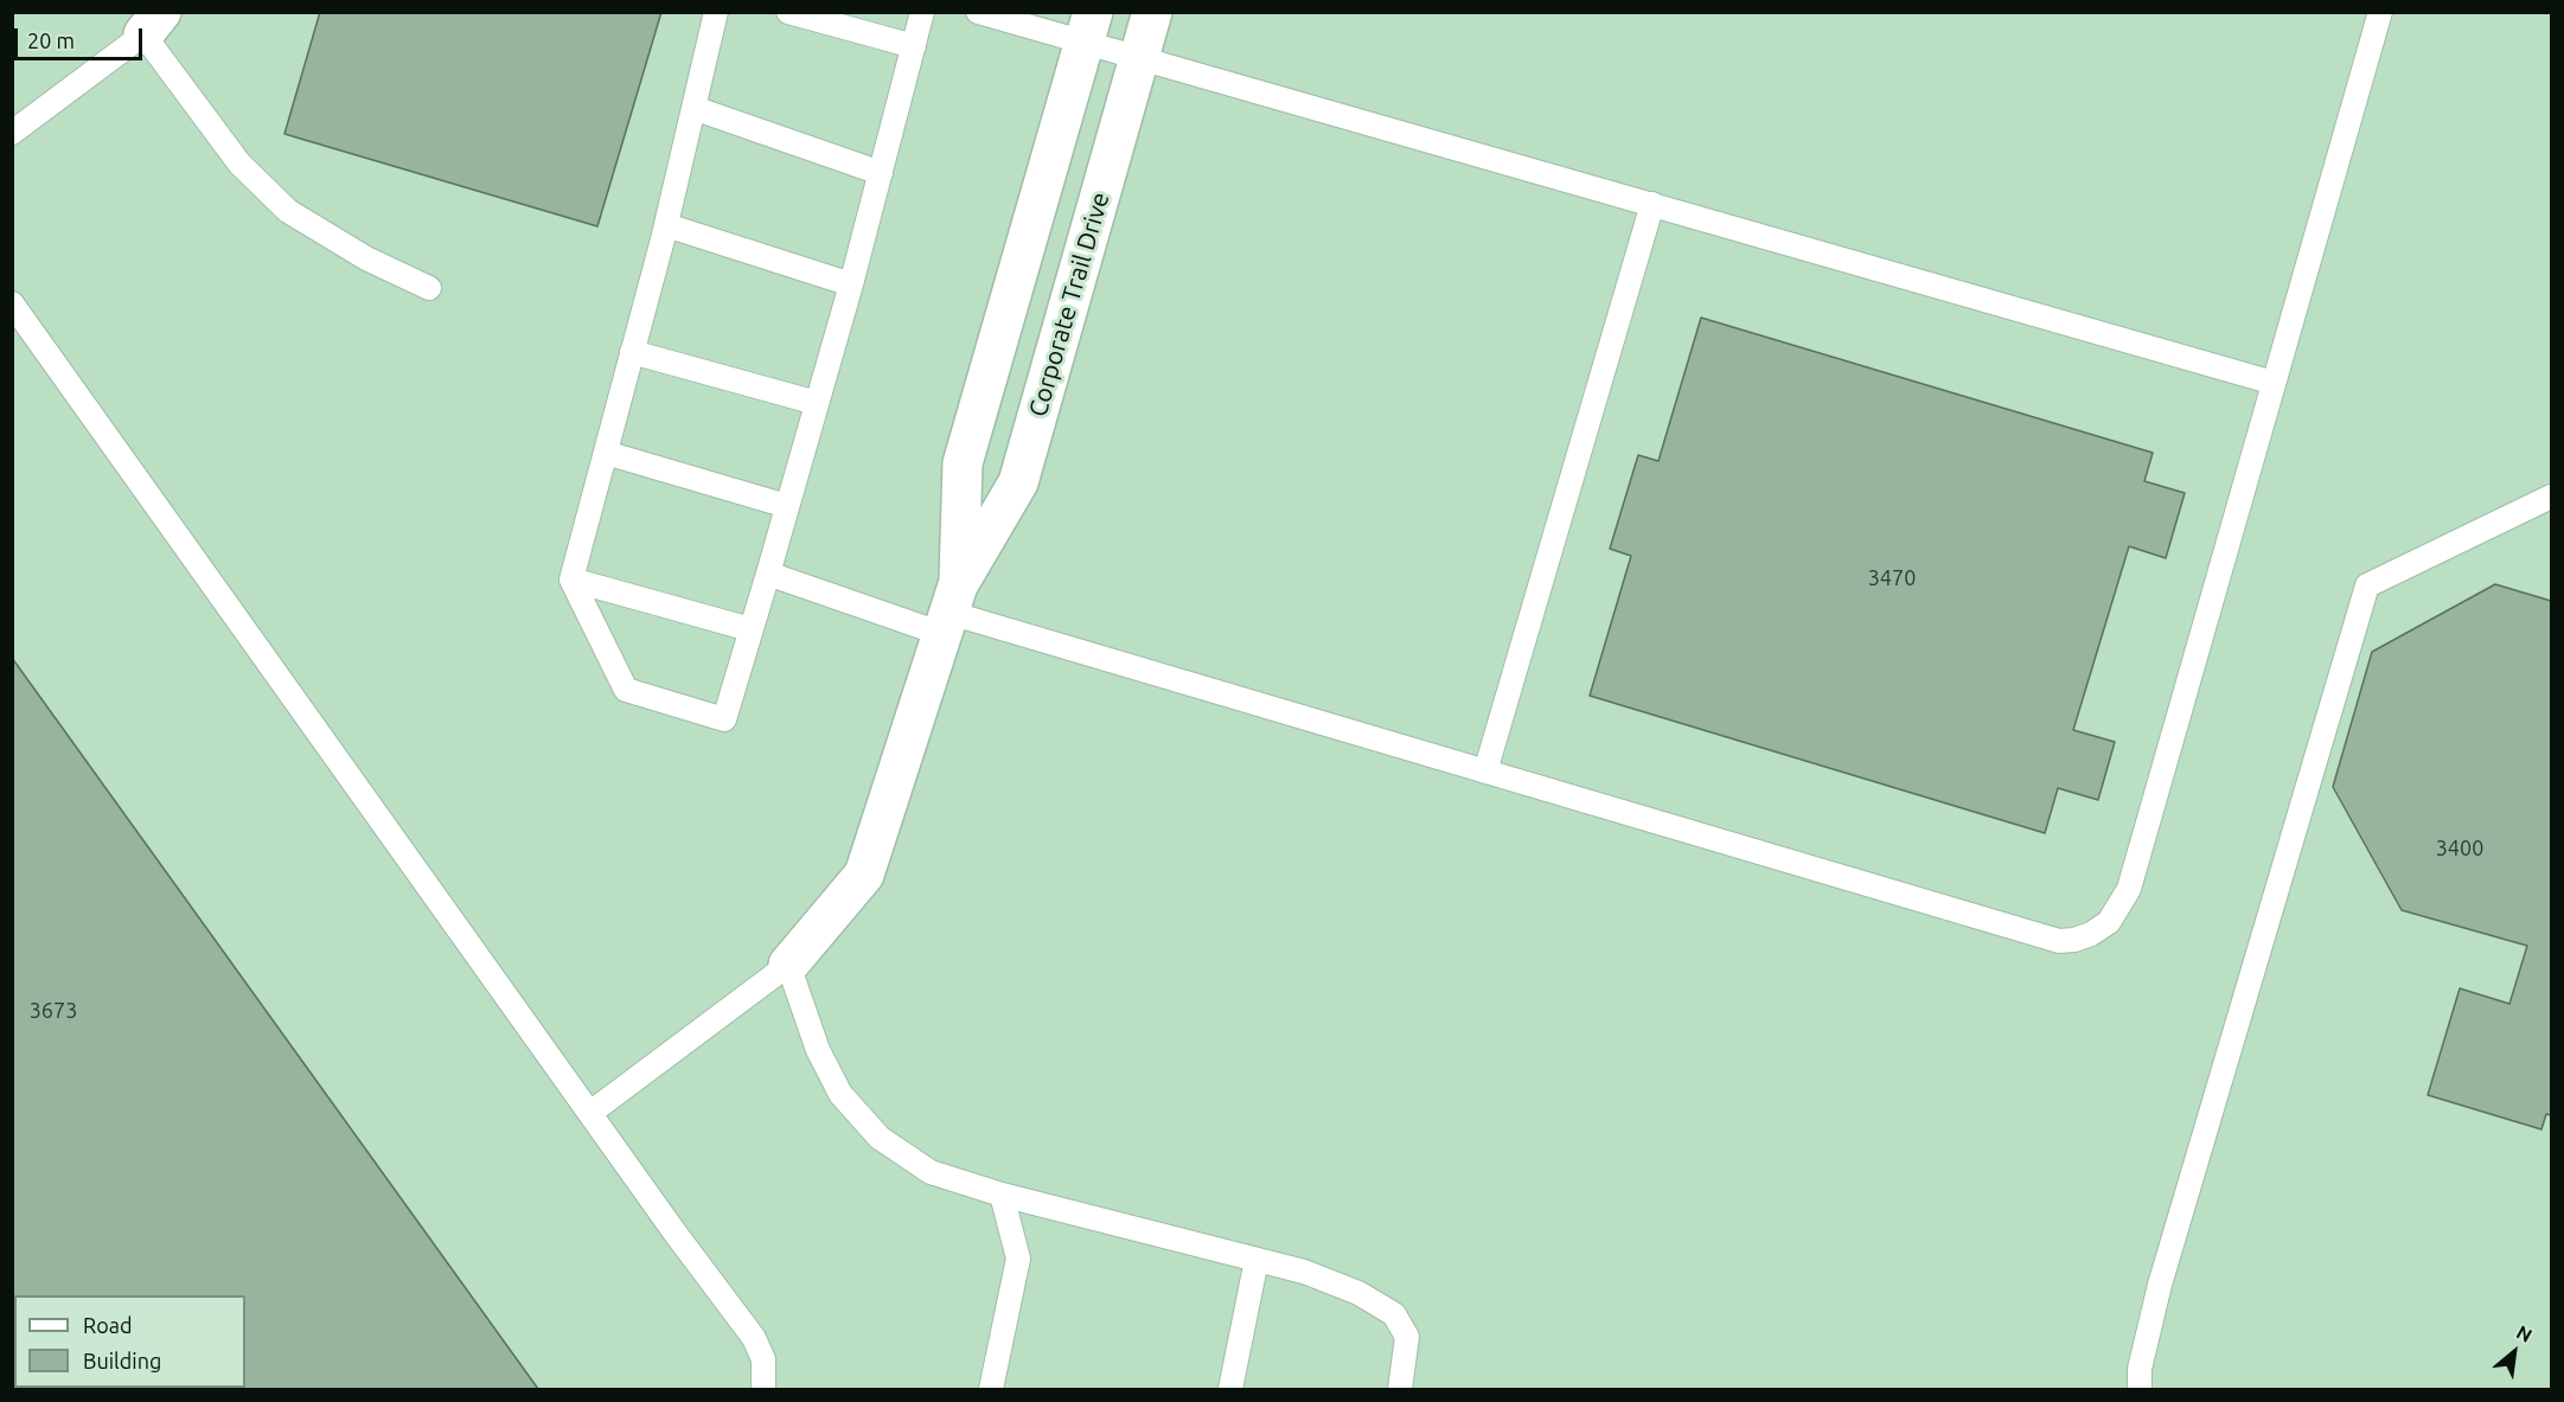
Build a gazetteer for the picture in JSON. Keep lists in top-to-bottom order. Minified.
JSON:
{"streets":{"street":["Corporate Trail Drive"]},"house_numbers":["3470","3400","3673"],"legend":["Road","Building"],"scale_bar":"20 m","north":"top right"}
